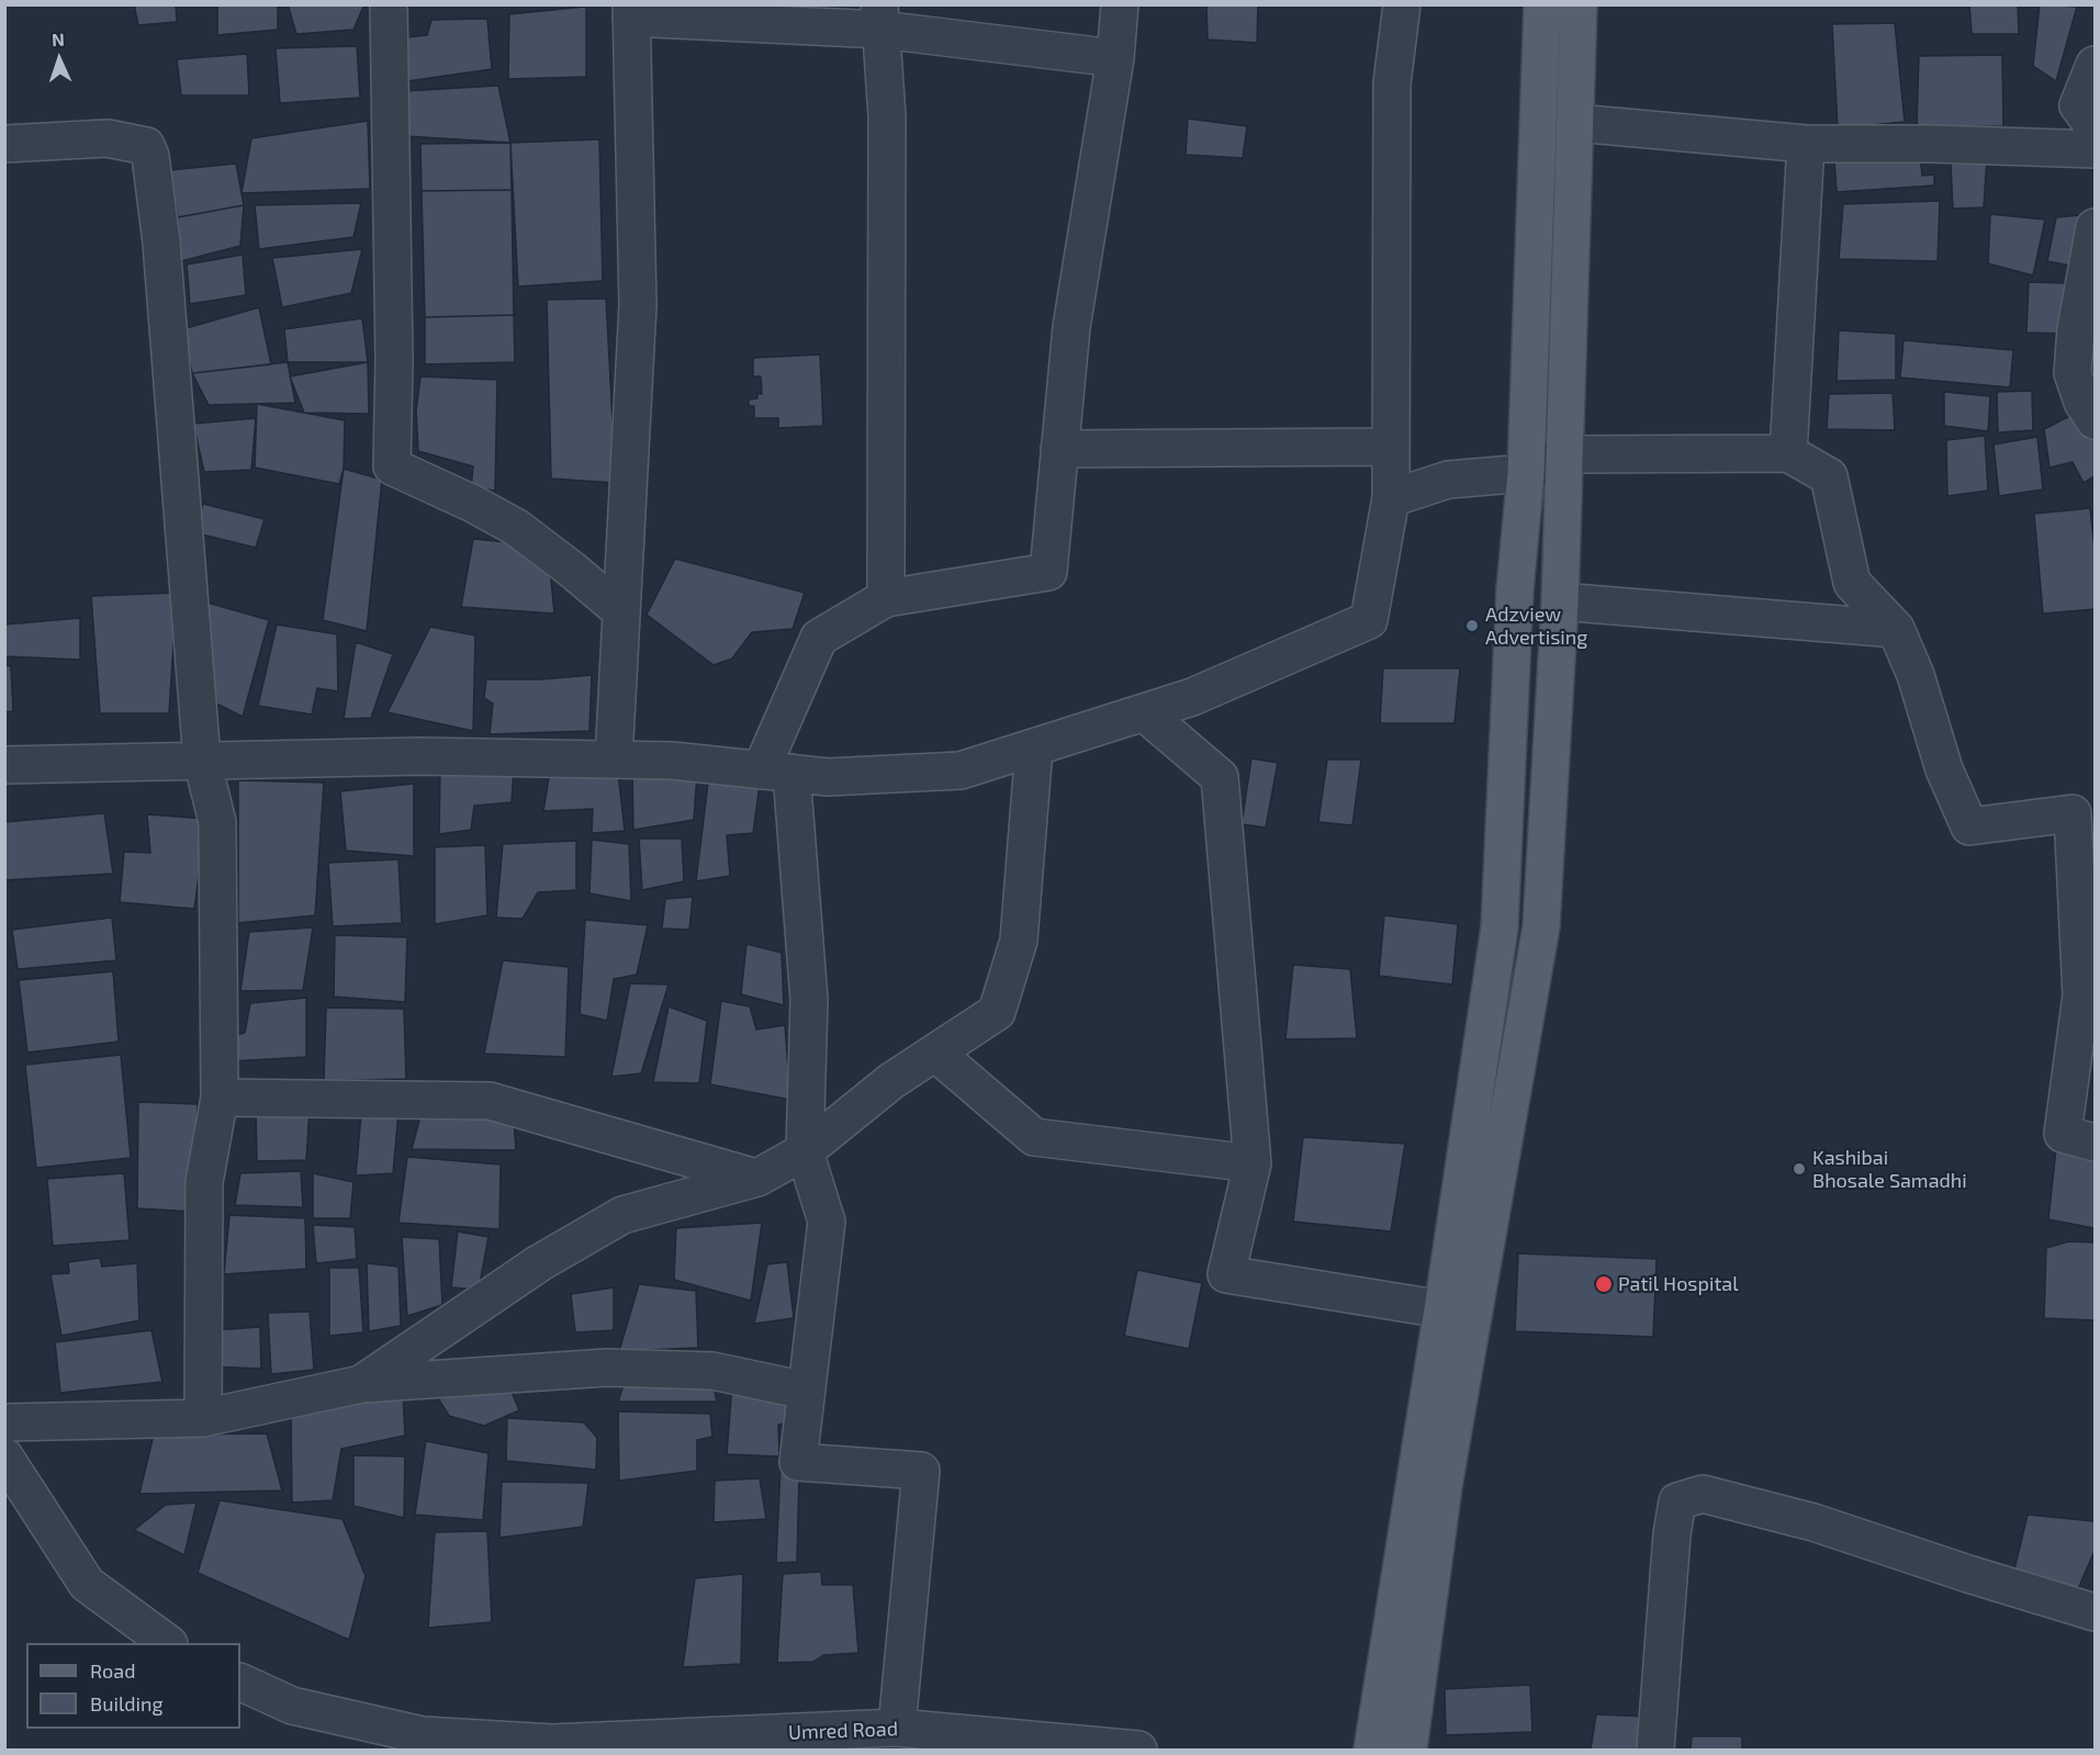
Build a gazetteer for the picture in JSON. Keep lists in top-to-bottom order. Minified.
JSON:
{"streets":{"street":["Umred Road"]},"places":["Adzview Advertising","Kashibai Bhosale Samadhi","Patil Hospital"],"legend":["Road","Building"],"north":"top"}
